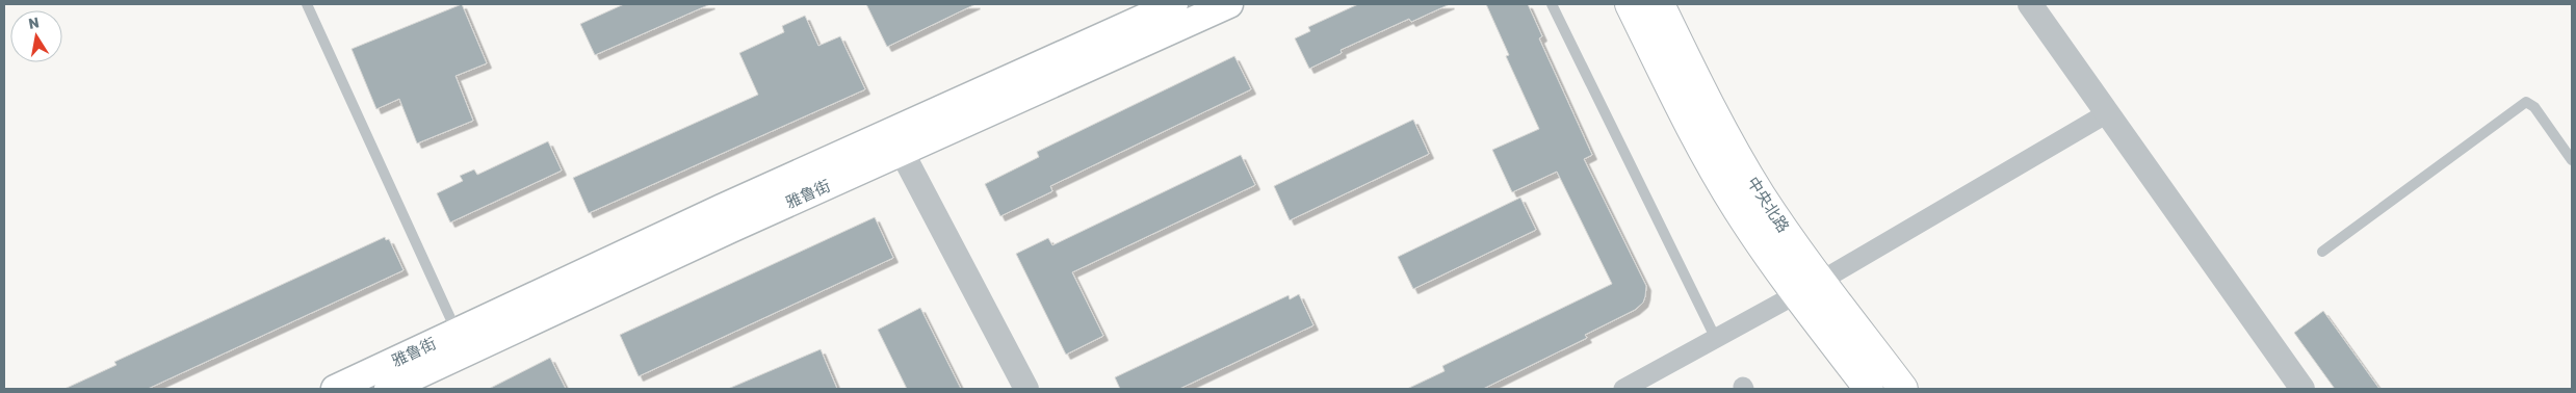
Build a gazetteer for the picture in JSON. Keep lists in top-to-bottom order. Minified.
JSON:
{"streets":{"main road":["雅鲁街","中央北路"]},"north":"top"}
